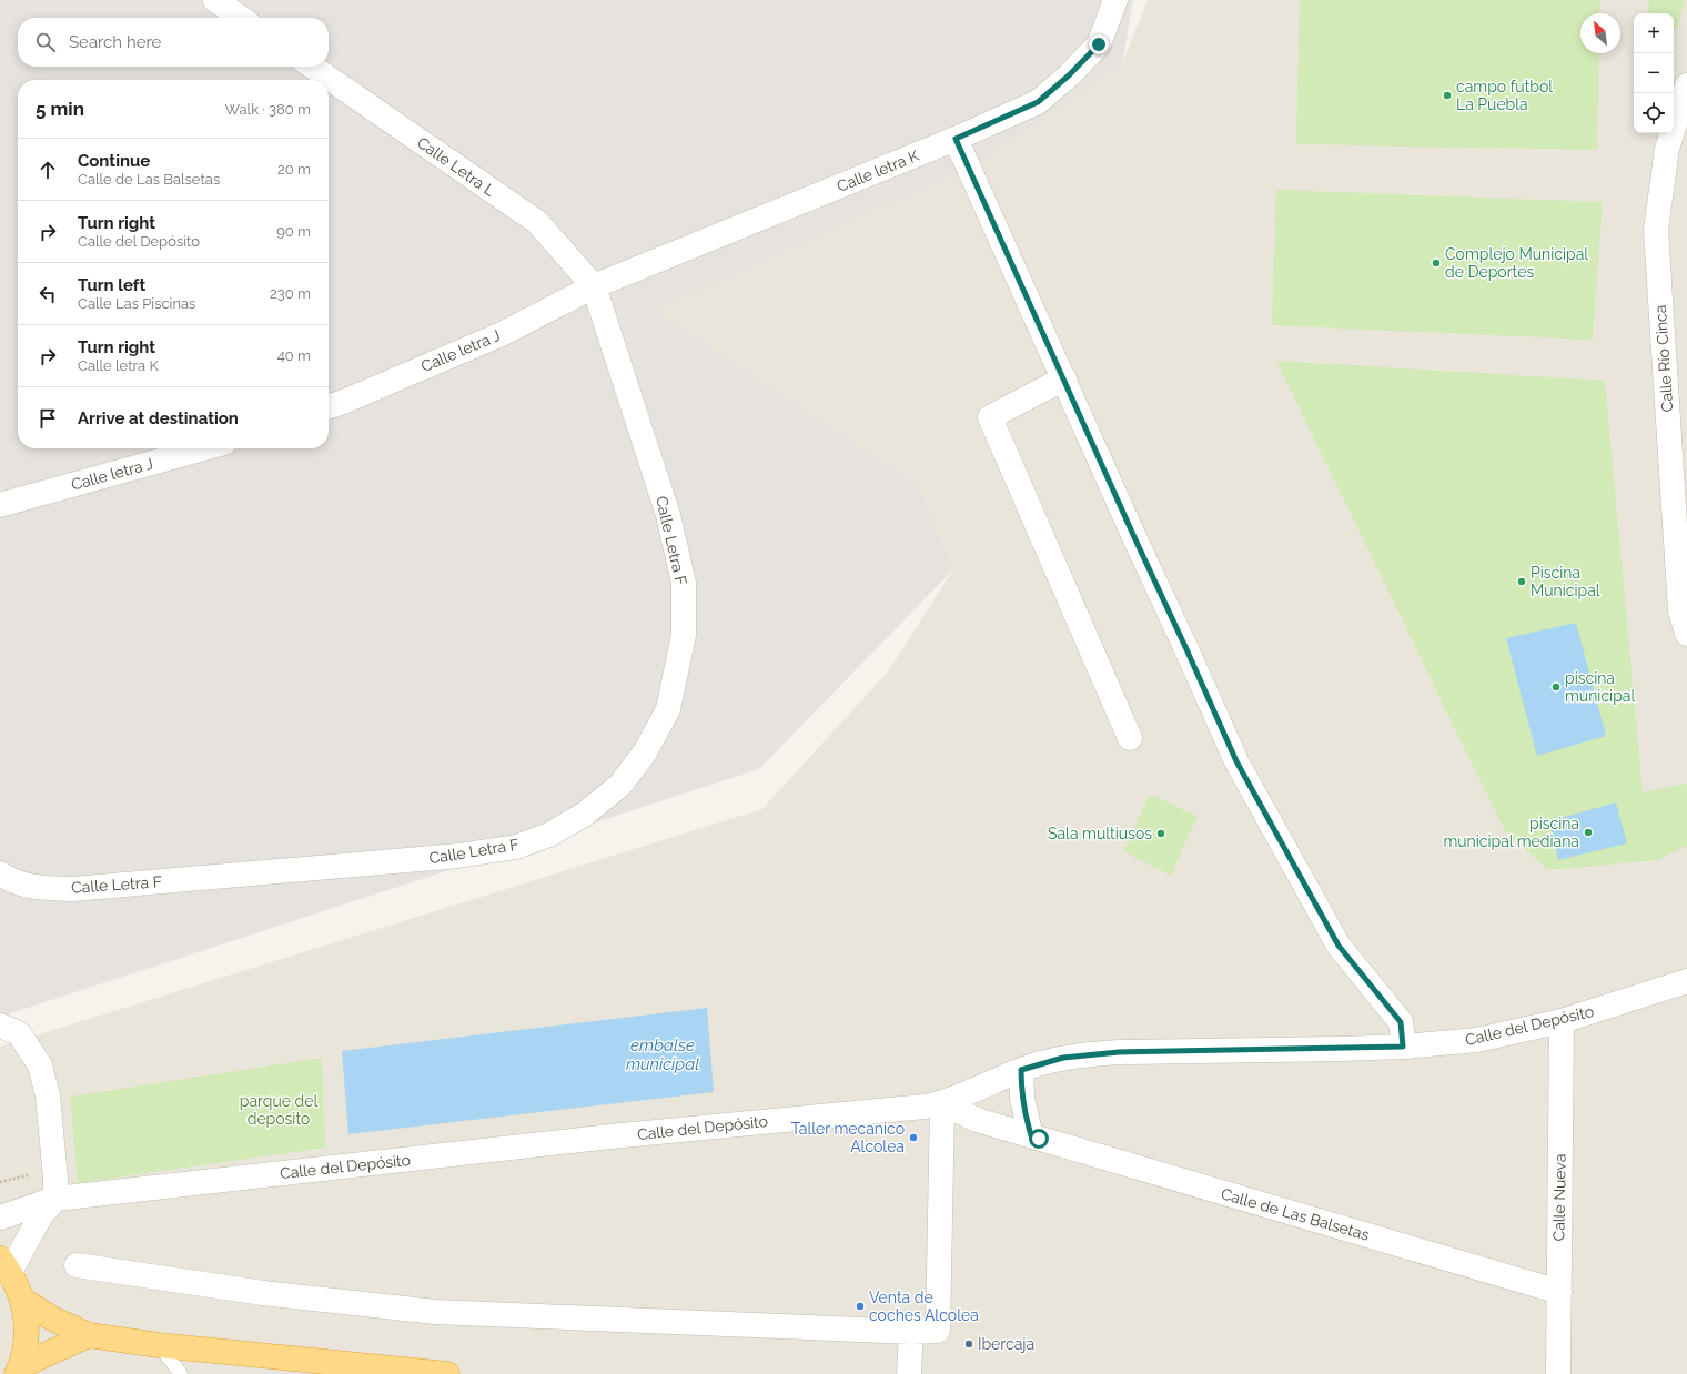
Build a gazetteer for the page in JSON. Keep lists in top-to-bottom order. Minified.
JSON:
{"streets":{"street":["Calle Letra L","Calle letra K","Calle letra J","Calle Río Cinca","Calle Letra F","Calle del Depósito","Calle Nueva","Calle de Las Balsetas"]},"crossings":[["Calle Letra L","Calle letra K"],["Calle Letra L","Calle letra J"],["Calle Letra L","Calle Letra F"],["Calle letra K","Calle letra J"],["Calle letra K","Calle Letra F"],["Calle letra J","Calle Letra F"],["Calle del Depósito","Calle Nueva"],["Calle del Depósito","Calle de Las Balsetas"],["Calle Nueva","Calle de Las Balsetas"]],"water":["embalse municipal"],"parks":["parque del deposito"],"places":["campo futbol La Puebla","Complejo Municipal de Deportes","Piscina Municipal","piscina municipal","piscina municipal mediana","Sala multiusos","Taller mecanico Alcolea","Venta de coches Alcolea","Ibercaja"],"north":"top left","page":{"map_buttons":["+","−"],"search":"Search here","heading":["5 min","Walk · 380 m"],"list":[["Continue","Calle de Las Balsetas","20 m"],["Turn right","Calle del Depósito","90 m"],["Turn left","Calle Las Piscinas","230 m"],["Turn right","Calle letra K","40 m"],"Arrive at destination"]}}
